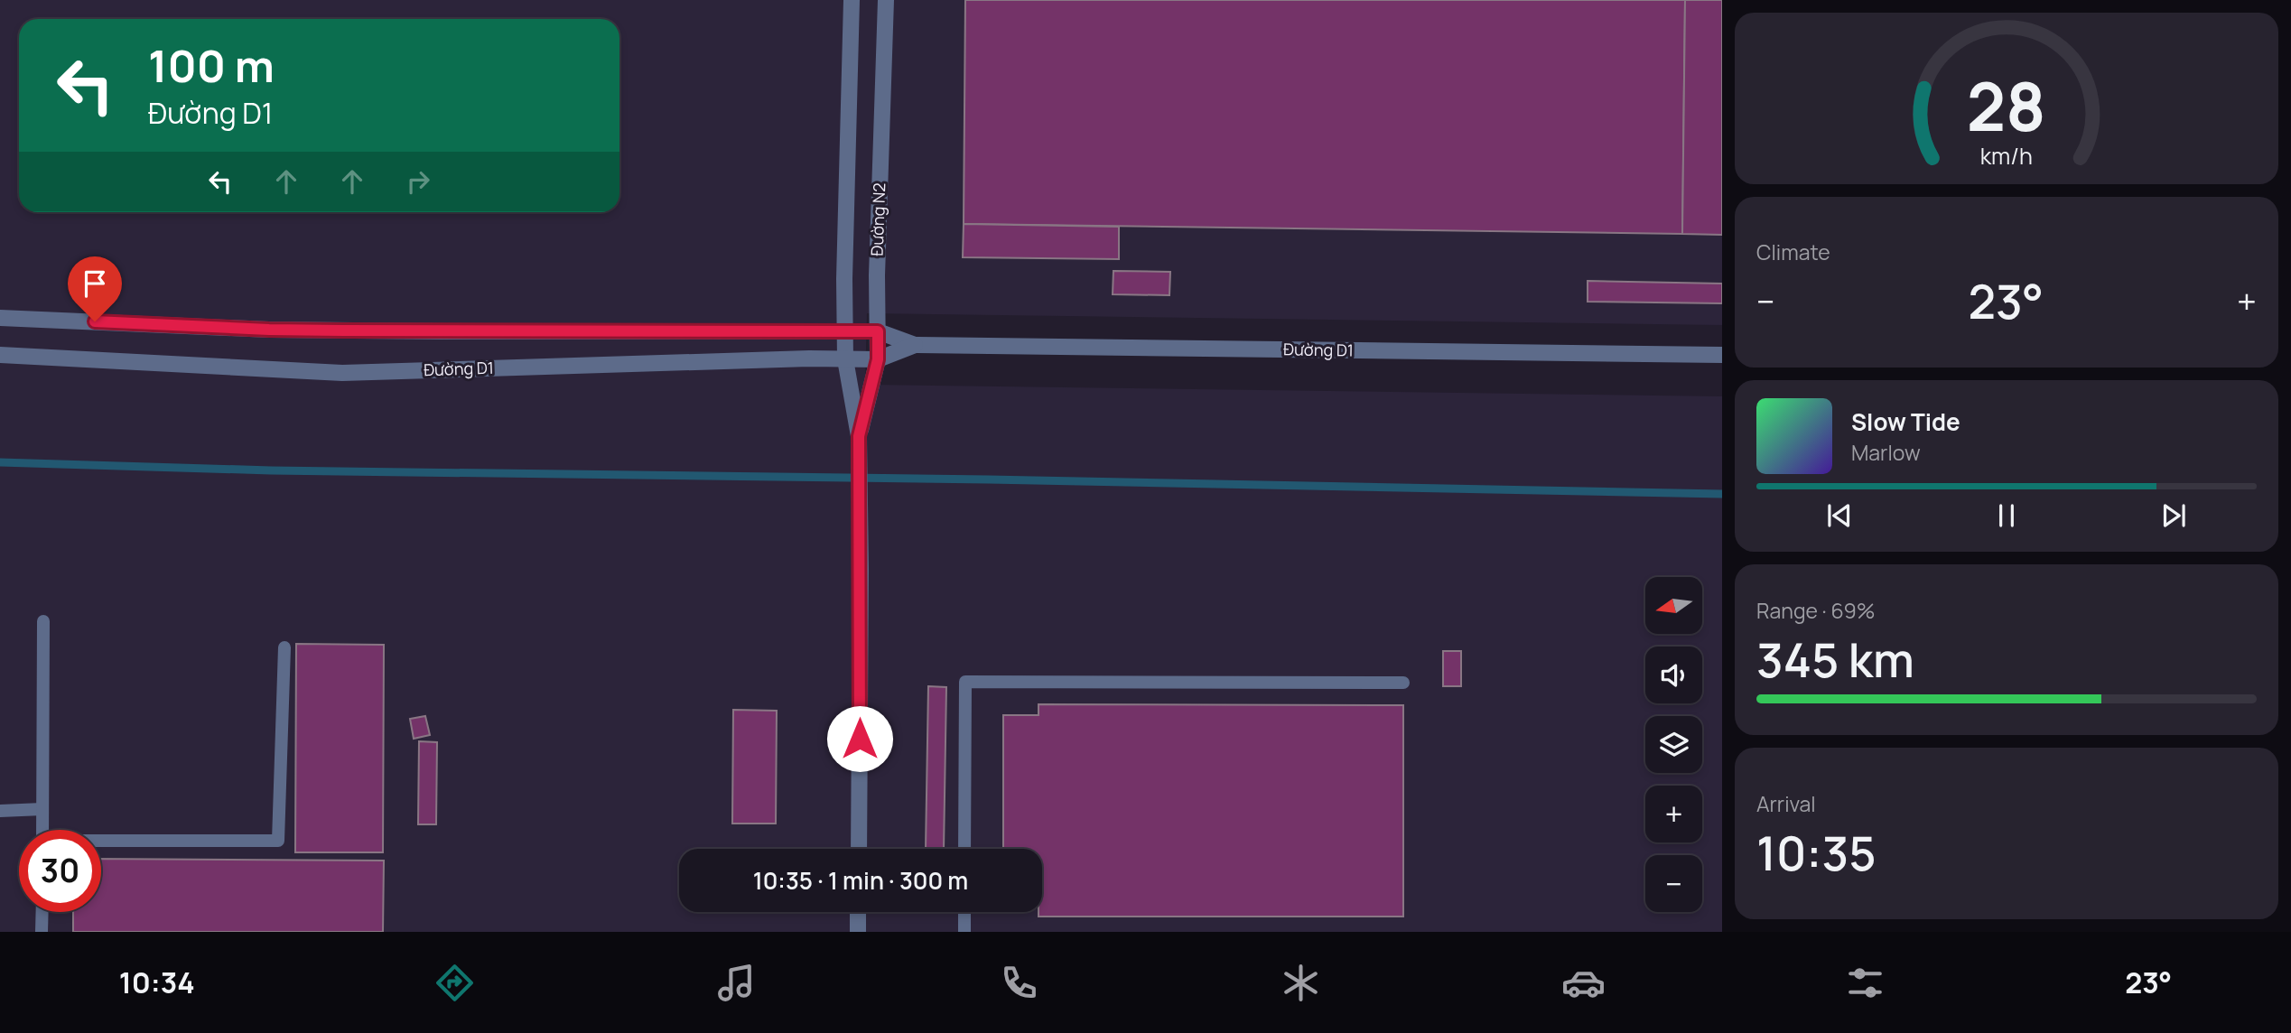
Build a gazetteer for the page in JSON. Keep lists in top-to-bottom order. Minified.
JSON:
{"streets":{"street":["Đường N2","Đường D1"]},"crossings":[["Đường N2","Đường D1"]],"north":"left","page":{"turn":["100 m","Đường D1"],"tile":["Climate",["Range · 69%","345 km"],["Arrival","10:35"]],"heat":["−","23°","+"],"song":["Slow Tide","Marlow"],"map_buttons":["+","−"],"limit":"30","trip":"10:35 · 1 min · 300 m","tabs":["10:34","23°"],"gauge":["28","km/h"]}}
